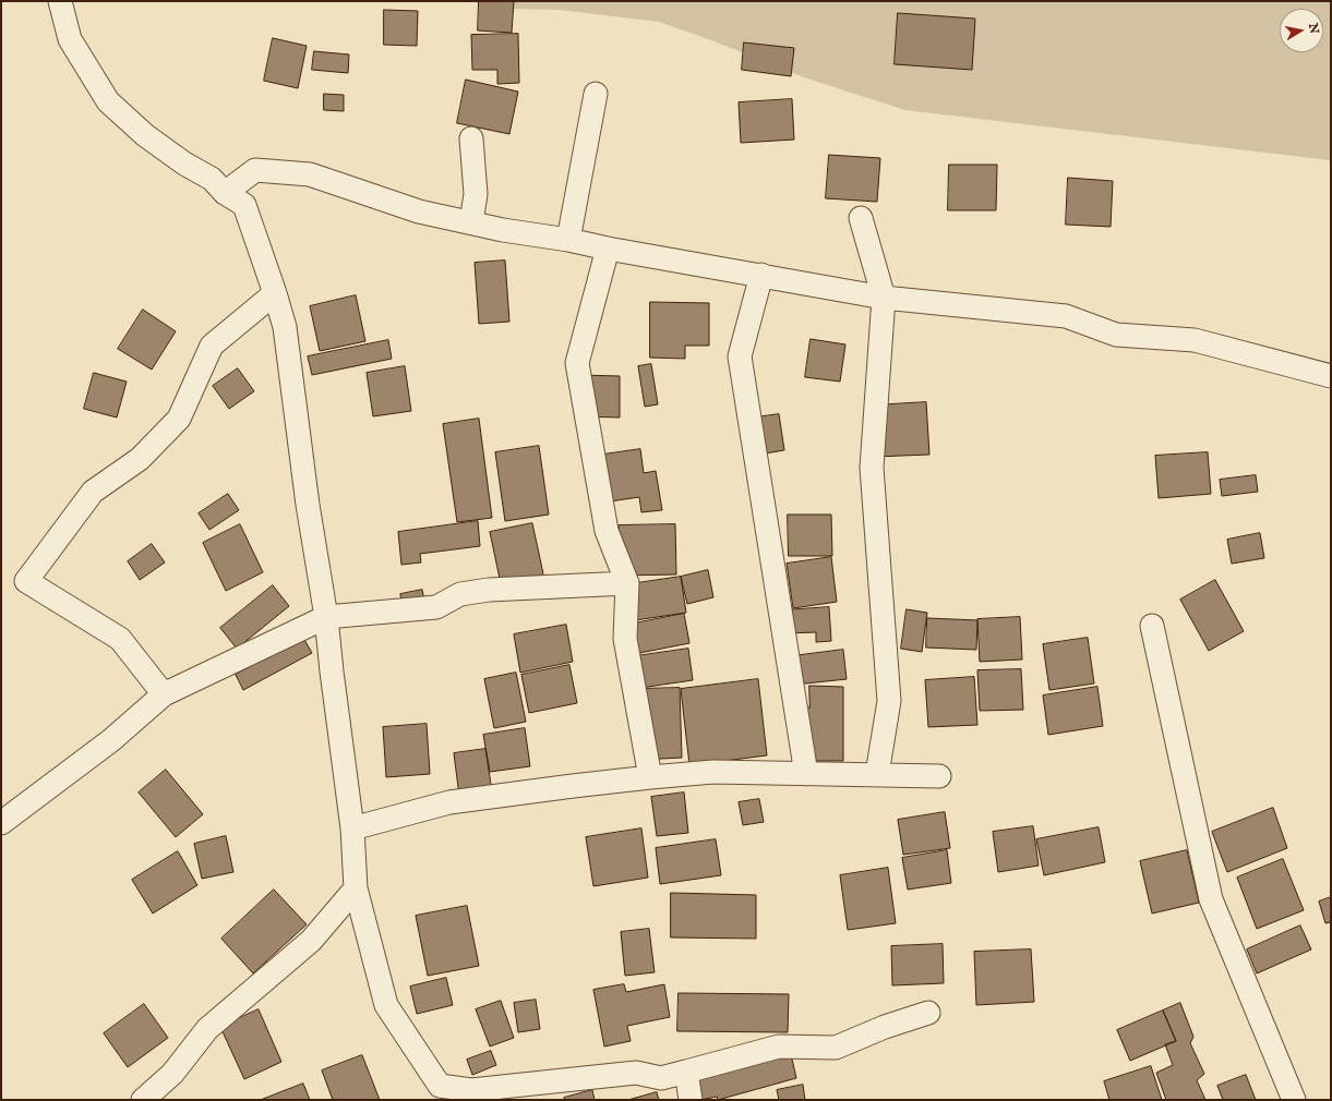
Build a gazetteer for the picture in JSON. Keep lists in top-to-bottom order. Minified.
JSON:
{"north":"right"}
